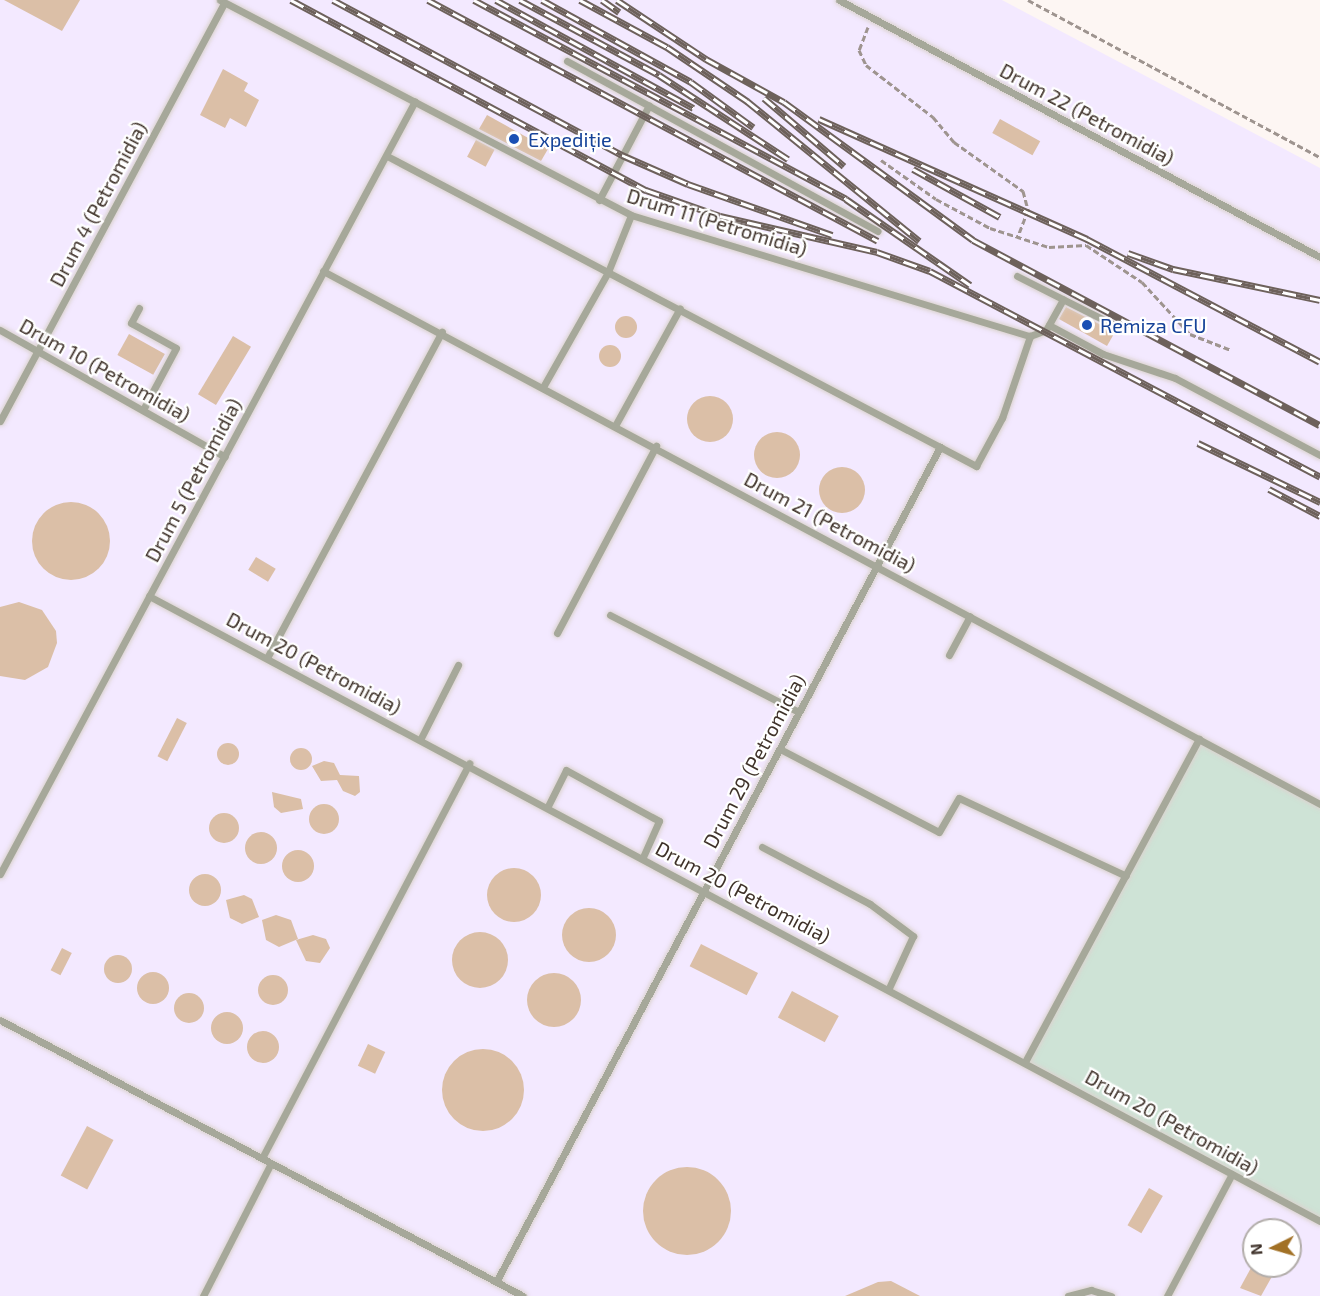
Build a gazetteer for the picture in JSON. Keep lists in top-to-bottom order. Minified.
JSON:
{"streets":{"lane":["Drum 22 (Petromidia)","Drum 4 (Petromidia)","Drum 11 (Petromidia)","Drum 10 (Petromidia)","Drum 5 (Petromidia)","Drum 21 (Petromidia)","Drum 20 (Petromidia)","Drum 29 (Petromidia)"]},"crossings":[["Drum 4 (Petromidia)","Drum 11 (Petromidia)"],["Drum 4 (Petromidia)","Drum 10 (Petromidia)"],["Drum 11 (Petromidia)","Drum 5 (Petromidia)"],["Drum 10 (Petromidia)","Drum 5 (Petromidia)"],["Drum 5 (Petromidia)","Drum 21 (Petromidia)"],["Drum 5 (Petromidia)","Drum 20 (Petromidia)"],["Drum 21 (Petromidia)","Drum 29 (Petromidia)"],["Drum 20 (Petromidia)","Drum 29 (Petromidia)"]],"places":["Expediție","Remiza CFU"],"north":"left"}
